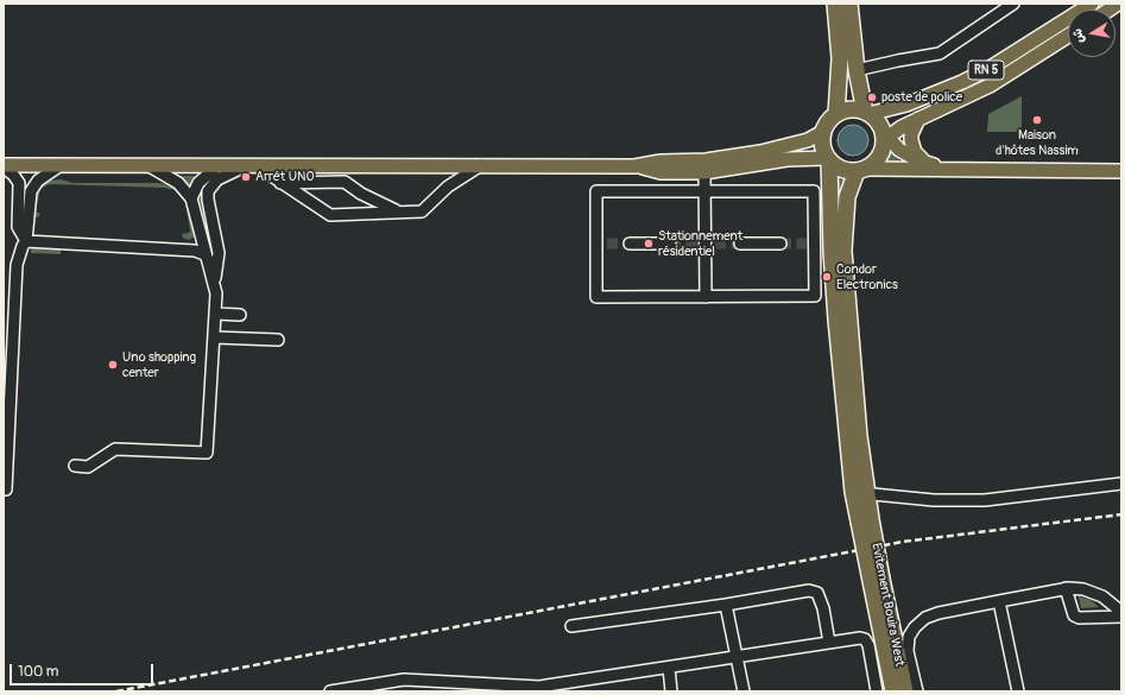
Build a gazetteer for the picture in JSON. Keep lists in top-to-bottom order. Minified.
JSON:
{"streets":{"highway":["Evitement Bouira West"],"main road":["RN 5"]},"places":["poste de police","Maison d'hôtes Nassim","Arrêt UNO","Stationnement résidentiel","Condor Electronics","Uno shopping center"],"scale_bar":"100 m","north":"left"}
